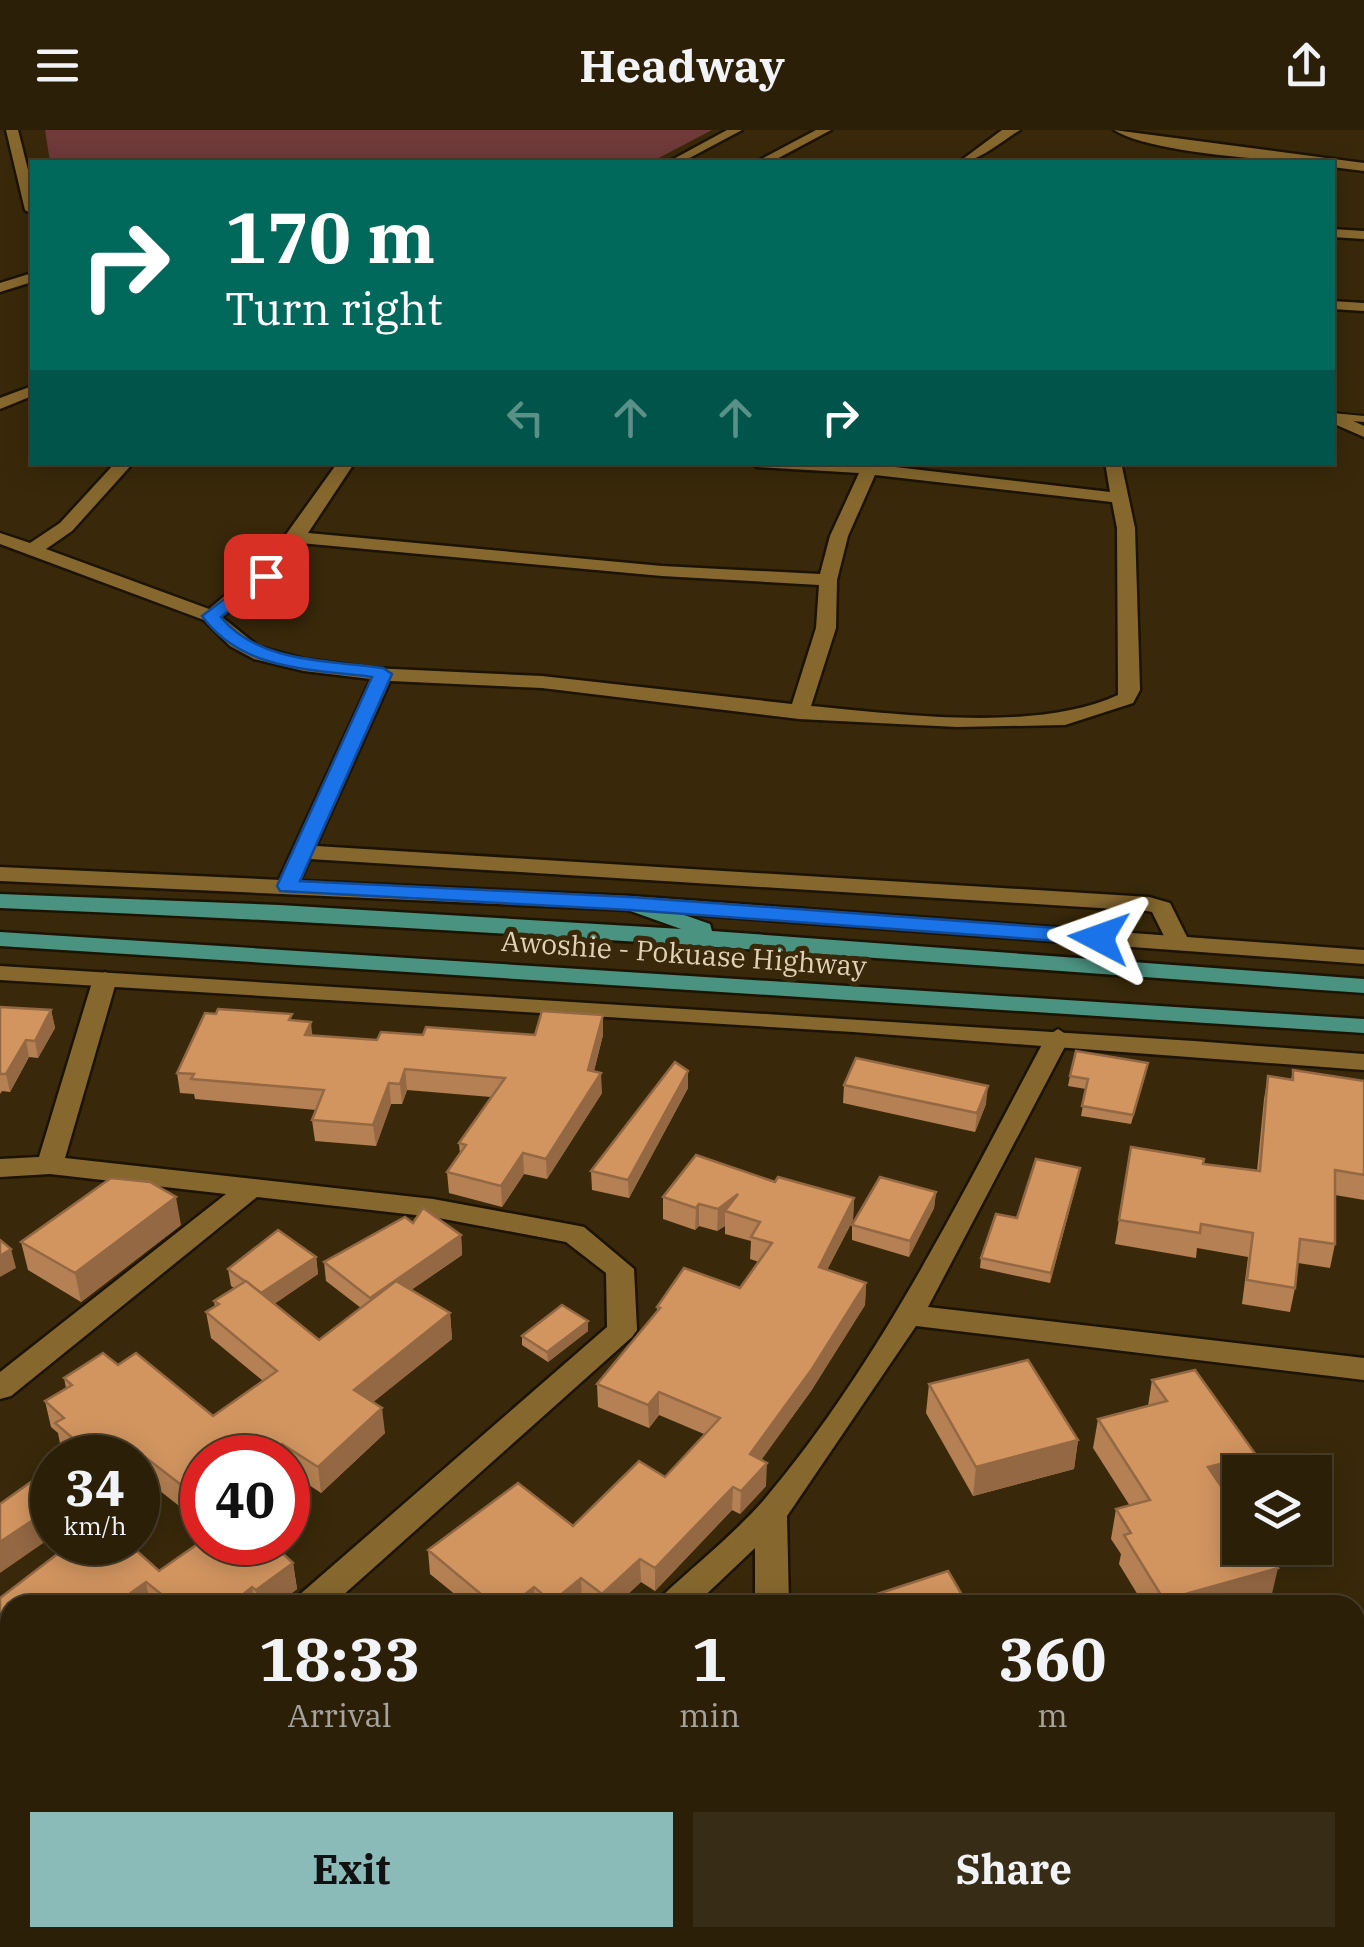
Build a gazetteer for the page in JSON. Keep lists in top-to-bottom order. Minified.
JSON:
{"streets":{"main road":["Awoshie - Pokuase Highway"]},"page":{"header":"Headway","turn":["170 m","Turn right"],"speed":"34 km/h","limit":"40","eta":["18:33","Arrival","1","min","360","m"],"buttons":["Exit","Share"]}}
